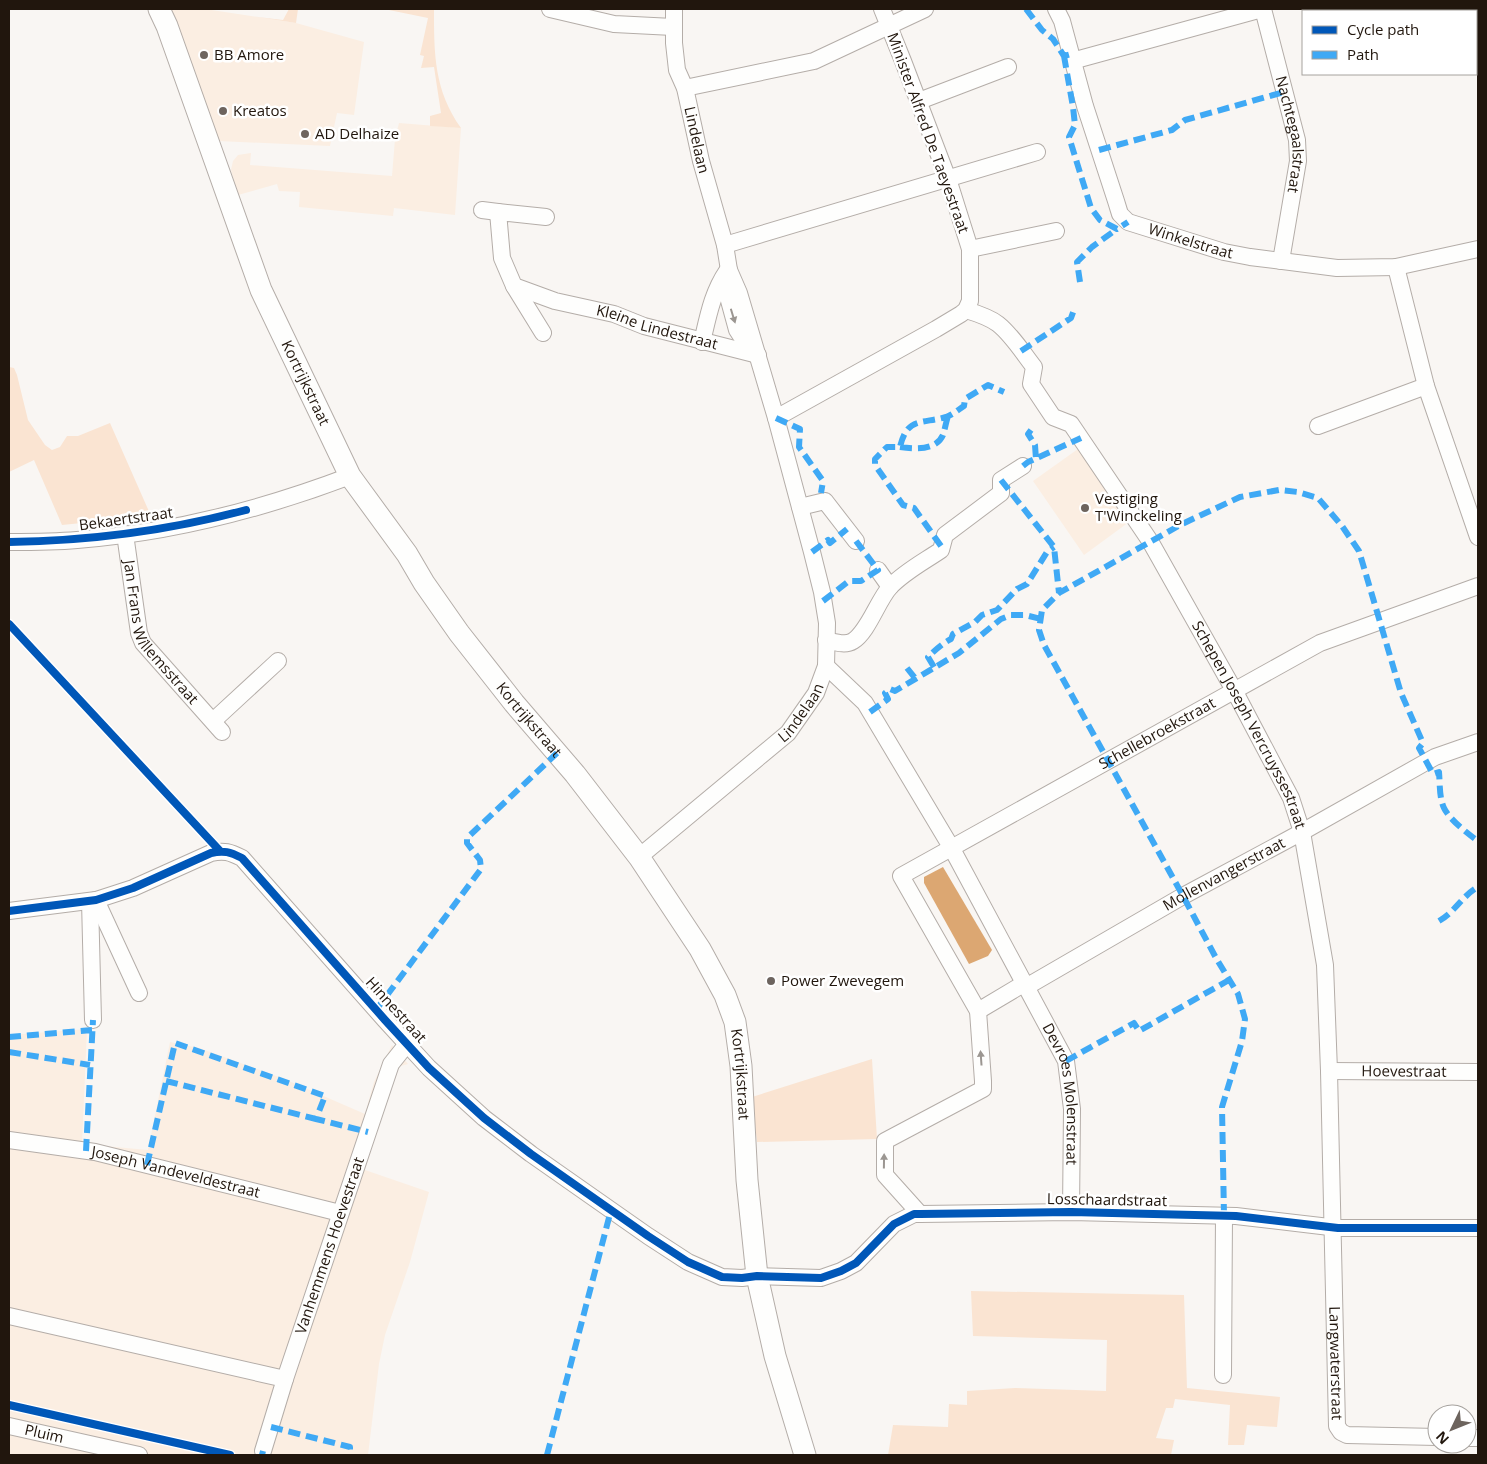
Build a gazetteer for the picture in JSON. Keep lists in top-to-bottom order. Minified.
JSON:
{"streets":{"main road":["Kortrijkstraat"],"street":["Minister Alfred De Taeyestraat","Nachtegaalstraat","Lindelaan","Winkelstraat","Kleine Lindestraat","Bekaertstraat","Jan Frans Willemsstraat","Schepen Joseph Vercruyssestraat","Schellebroekstraat","Mollenvangerstraat","Hinnestraat","Hoevestraat","Devroes Molenstraat","Joseph Vandeveldestraat","Losschaardstraat","Vanhemmens Hoevestraat","Langwaterstraat","Pluim"]},"crossings":[["Minister Alfred De Taeyestraat","Schepen Joseph Vercruyssestraat"],["Nachtegaalstraat","Winkelstraat"],["Lindelaan","Kleine Lindestraat"],["Lindelaan","Kortrijkstraat"],["Lindelaan","Devroes Molenstraat"],["Kortrijkstraat","Bekaertstraat"],["Kortrijkstraat","Hinnestraat"],["Kortrijkstraat","Losschaardstraat"],["Bekaertstraat","Jan Frans Willemsstraat"],["Schepen Joseph Vercruyssestraat","Schellebroekstraat"],["Schepen Joseph Vercruyssestraat","Mollenvangerstraat"],["Schepen Joseph Vercruyssestraat","Hoevestraat"],["Schepen Joseph Vercruyssestraat","Losschaardstraat"],["Schepen Joseph Vercruyssestraat","Langwaterstraat"],["Schellebroekstraat","Devroes Molenstraat"],["Mollenvangerstraat","Devroes Molenstraat"],["Hinnestraat","Losschaardstraat"],["Hinnestraat","Vanhemmens Hoevestraat"],["Devroes Molenstraat","Losschaardstraat"],["Joseph Vandeveldestraat","Vanhemmens Hoevestraat"],["Losschaardstraat","Langwaterstraat"]],"places":["BB Amore","Kreatos","AD Delhaize","Vestiging T'Winckeling","Power Zwevegem"],"legend":["Cycle path","Path"],"north":"bottom left"}
